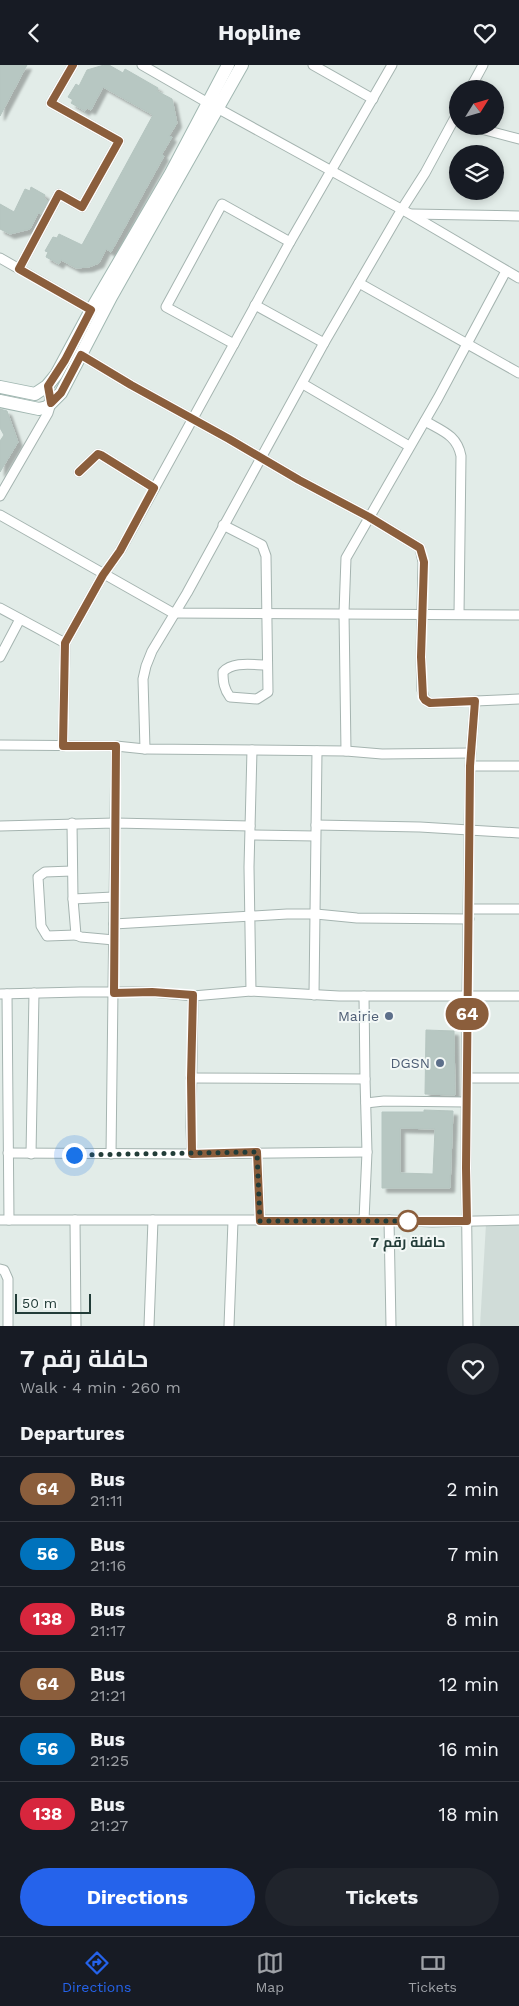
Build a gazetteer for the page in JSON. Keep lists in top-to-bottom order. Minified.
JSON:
{"places":["Mairie","DGSN","حافلة رقم 7"],"lines":["bus line 64"],"scale_bar":"50 m","north":"top right","page":{"header":"Hopline","on_map":"64","scale":"50 m","heading":[["حافلة رقم 7","Walk · 4 min · 260 m"],"Departures"],"list":[{"mark":"64","name":"Bus","note":"21:11","value":"2 min"},{"mark":"56","name":"Bus","note":"21:16","value":"7 min"},{"mark":"138","name":"Bus","note":"21:17","value":"8 min"},{"mark":"64","name":"Bus","note":"21:21","value":"12 min"},{"mark":"56","name":"Bus","note":"21:25","value":"16 min"},{"mark":"138","name":"Bus","note":"21:27","value":"18 min"}],"buttons":["Directions","Tickets"],"tabs":["Directions","Map","Tickets"]}}
